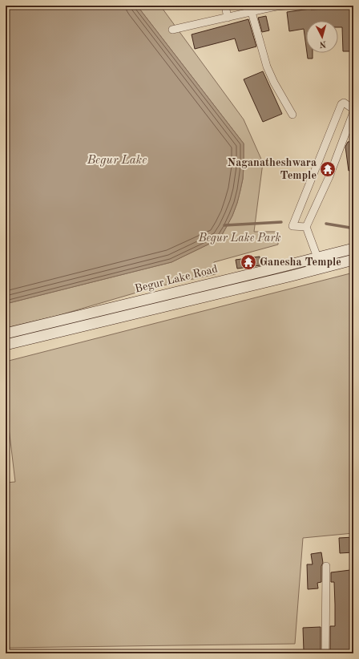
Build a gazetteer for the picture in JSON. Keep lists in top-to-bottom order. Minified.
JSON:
{"streets":{"main road":["Begur Lake Road"]},"water":["Begur Lake"],"parks":["Begur Lake Park"],"places":{"temple":["Naganatheshwara Temple","Ganesha Temple"]},"north":"bottom"}
